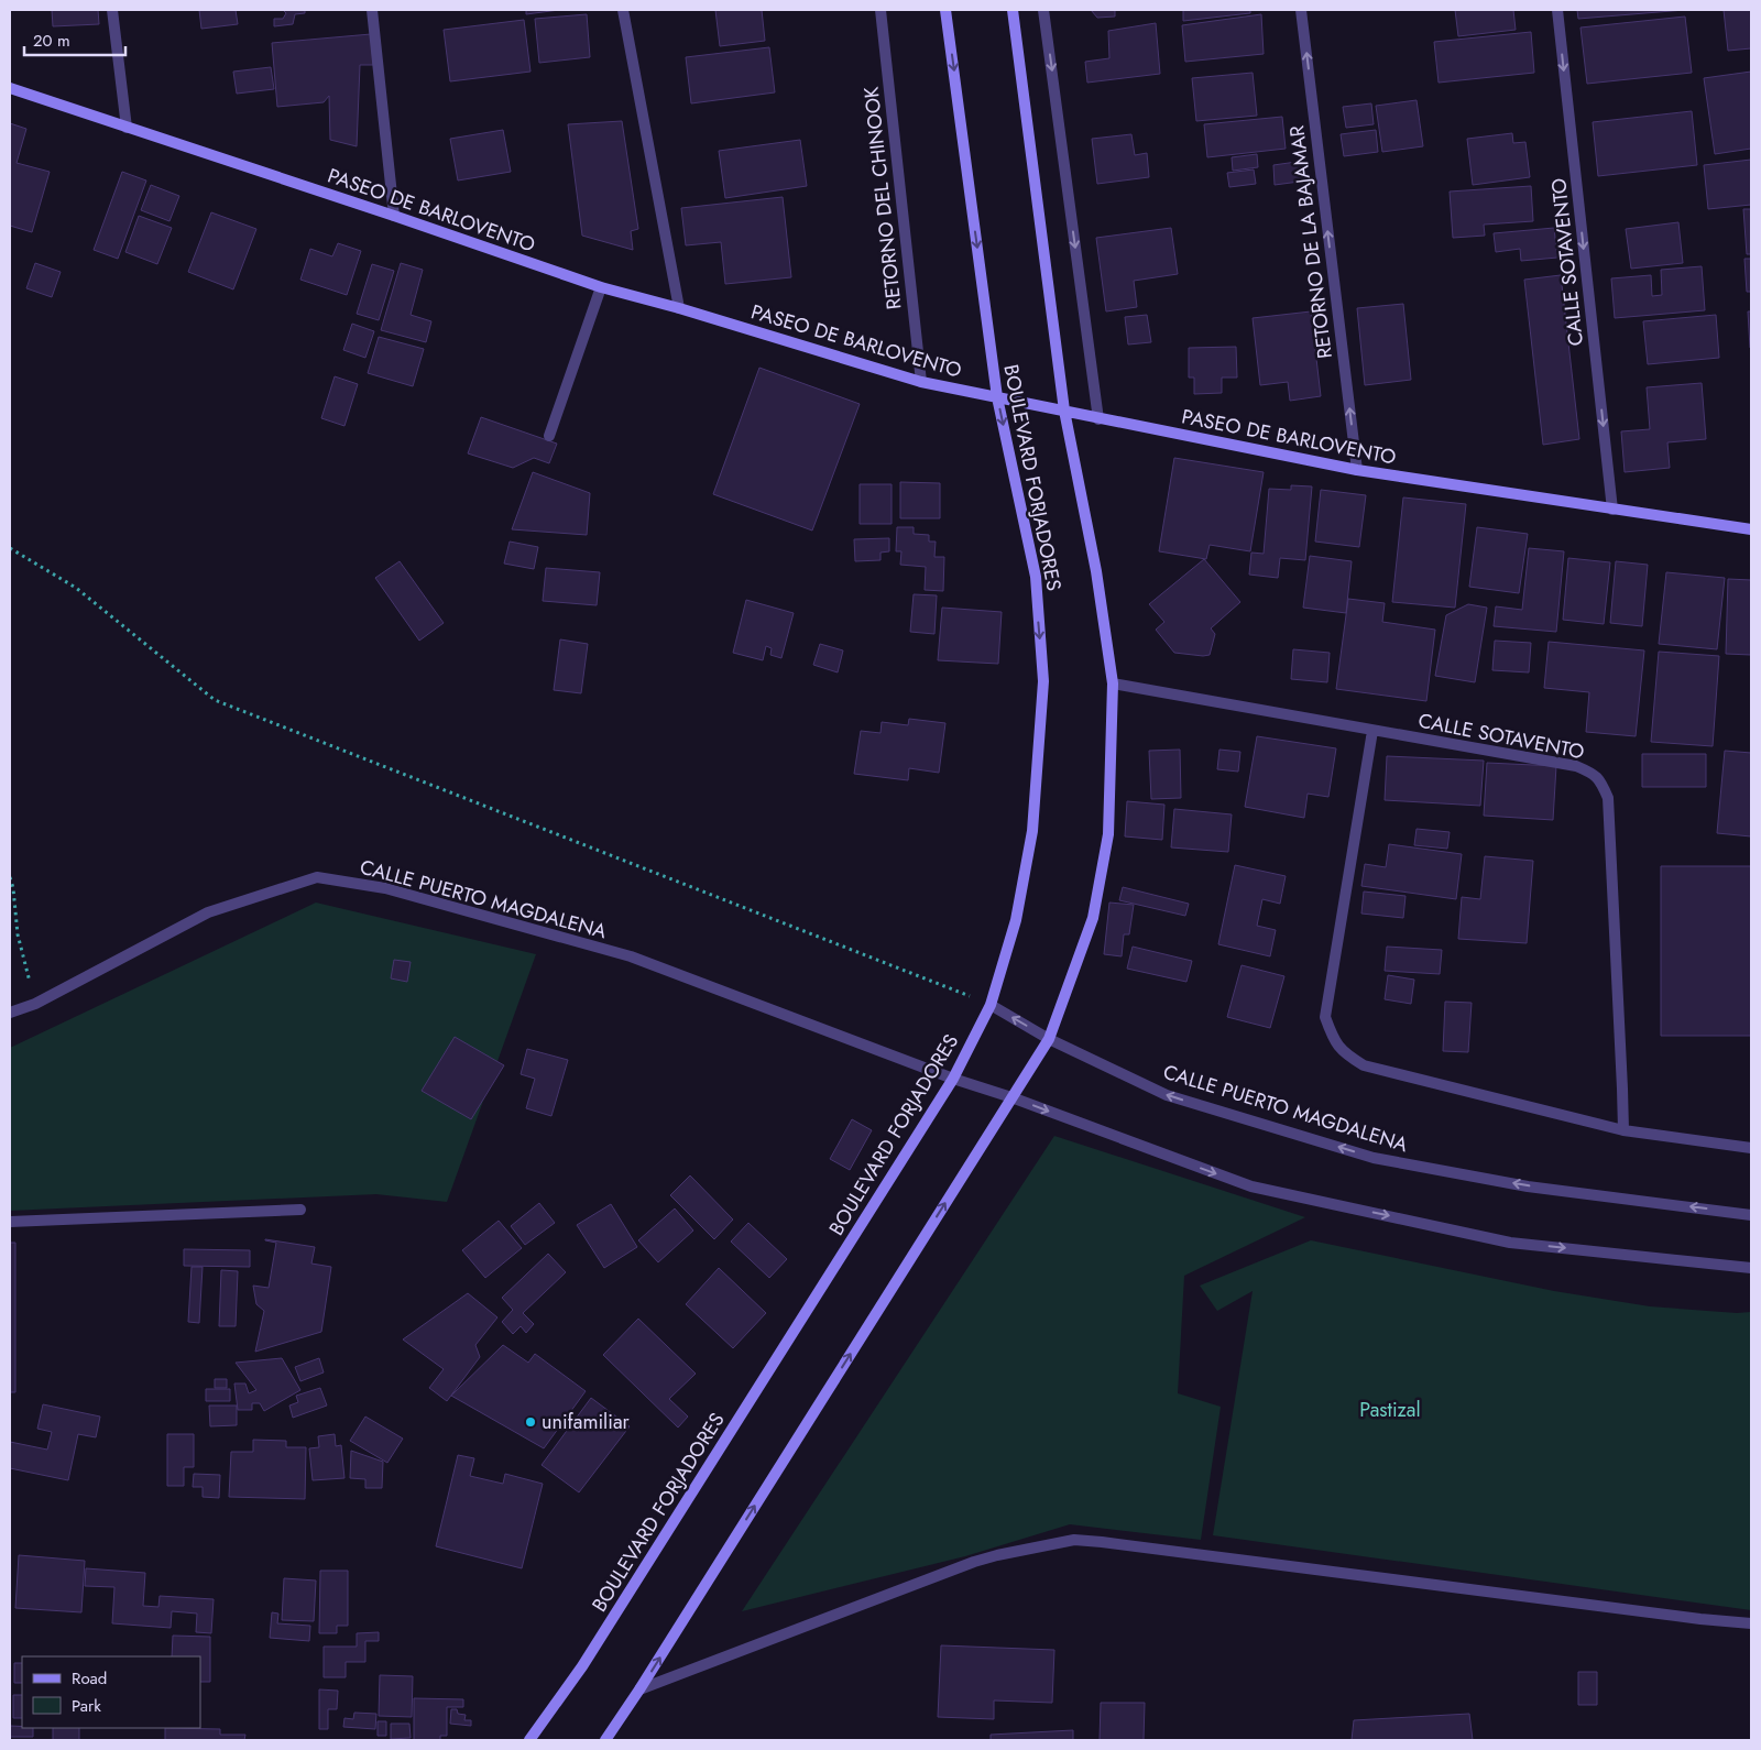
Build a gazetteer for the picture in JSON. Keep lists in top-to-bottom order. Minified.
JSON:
{"streets":{"main road":["PASEO DE BARLOVENTO","BOULEVARD FORJADORES"],"street":["RETORNO DEL CHINOOK","RETORNO DE LA BAJAMAR","CALLE SOTAVENTO","CALLE PUERTO MAGDALENA"]},"crossings":[["RETORNO DEL CHINOOK","PASEO DE BARLOVENTO"],["PASEO DE BARLOVENTO","RETORNO DE LA BAJAMAR"],["PASEO DE BARLOVENTO","CALLE SOTAVENTO"],["PASEO DE BARLOVENTO","BOULEVARD FORJADORES"],["BOULEVARD FORJADORES","CALLE PUERTO MAGDALENA"]],"one_way":["RETORNO DE LA BAJAMAR","CALLE SOTAVENTO"],"parks":["Pastizal"],"places":["unifamiliar"],"legend":["Road","Park"],"scale_bar":"20 m"}
